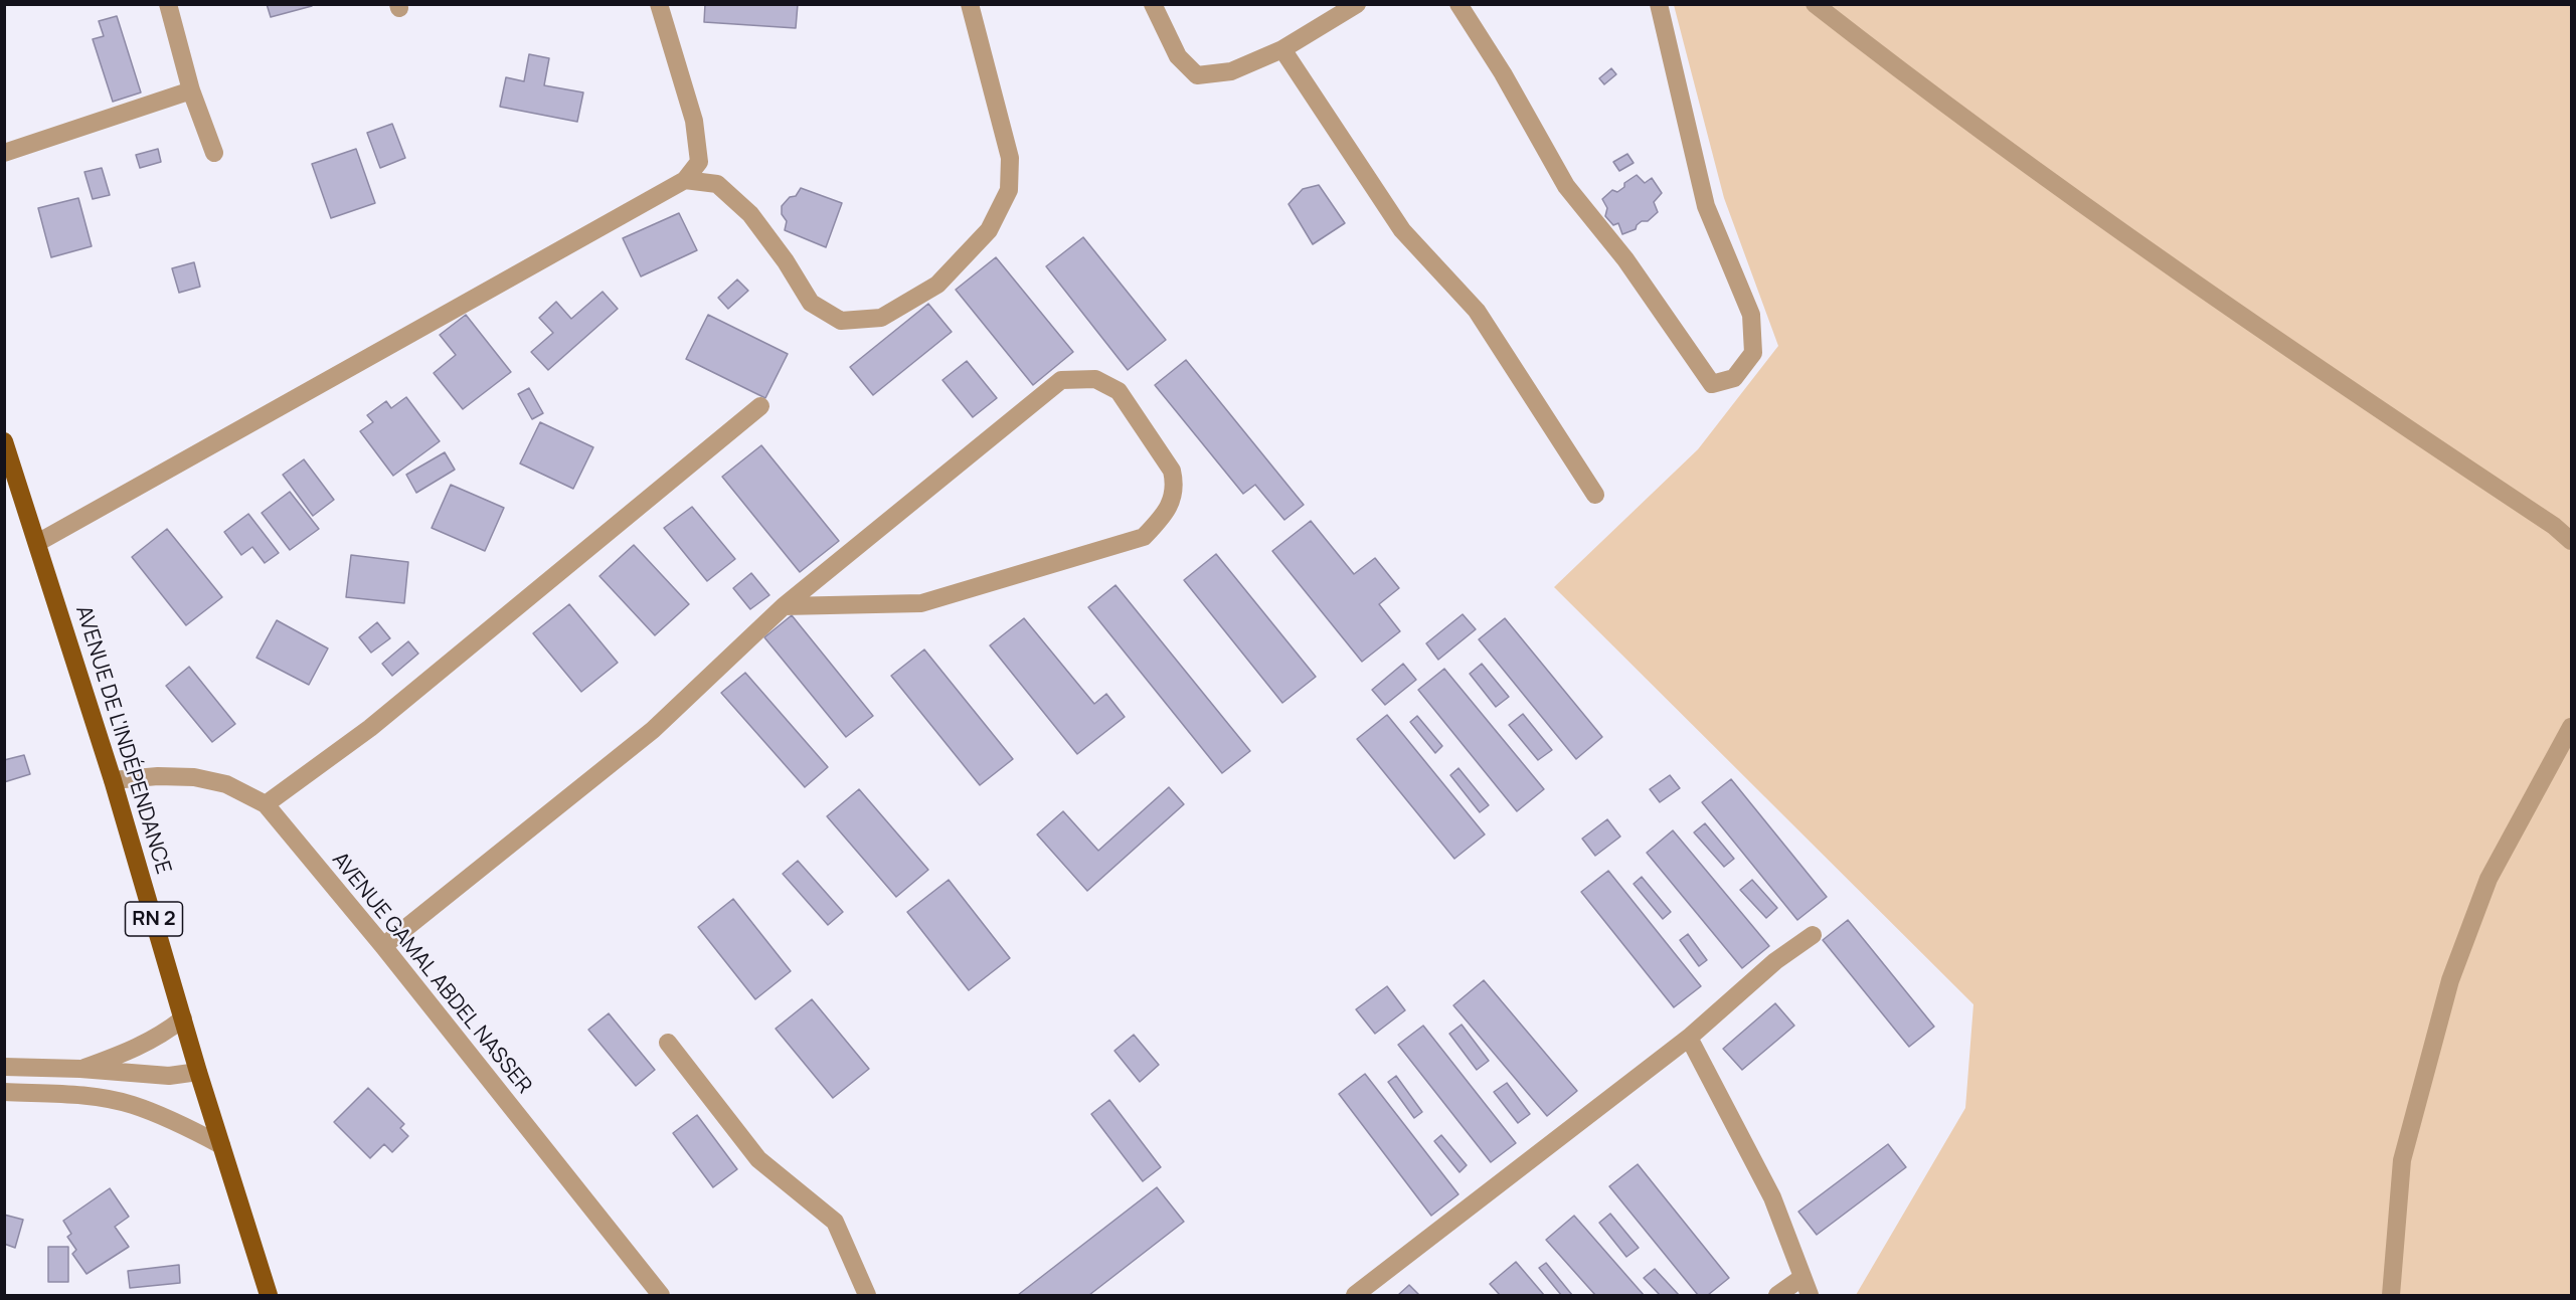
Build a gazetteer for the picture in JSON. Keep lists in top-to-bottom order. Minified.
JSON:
{"streets":{"main road":["AVENUE DE L'INDÉPENDANCE","RN 2"],"street":["AVENUE GAMAL ABDEL NASSER"]},"crossings":[["AVENUE DE L'INDÉPENDANCE","AVENUE GAMAL ABDEL NASSER"]]}
